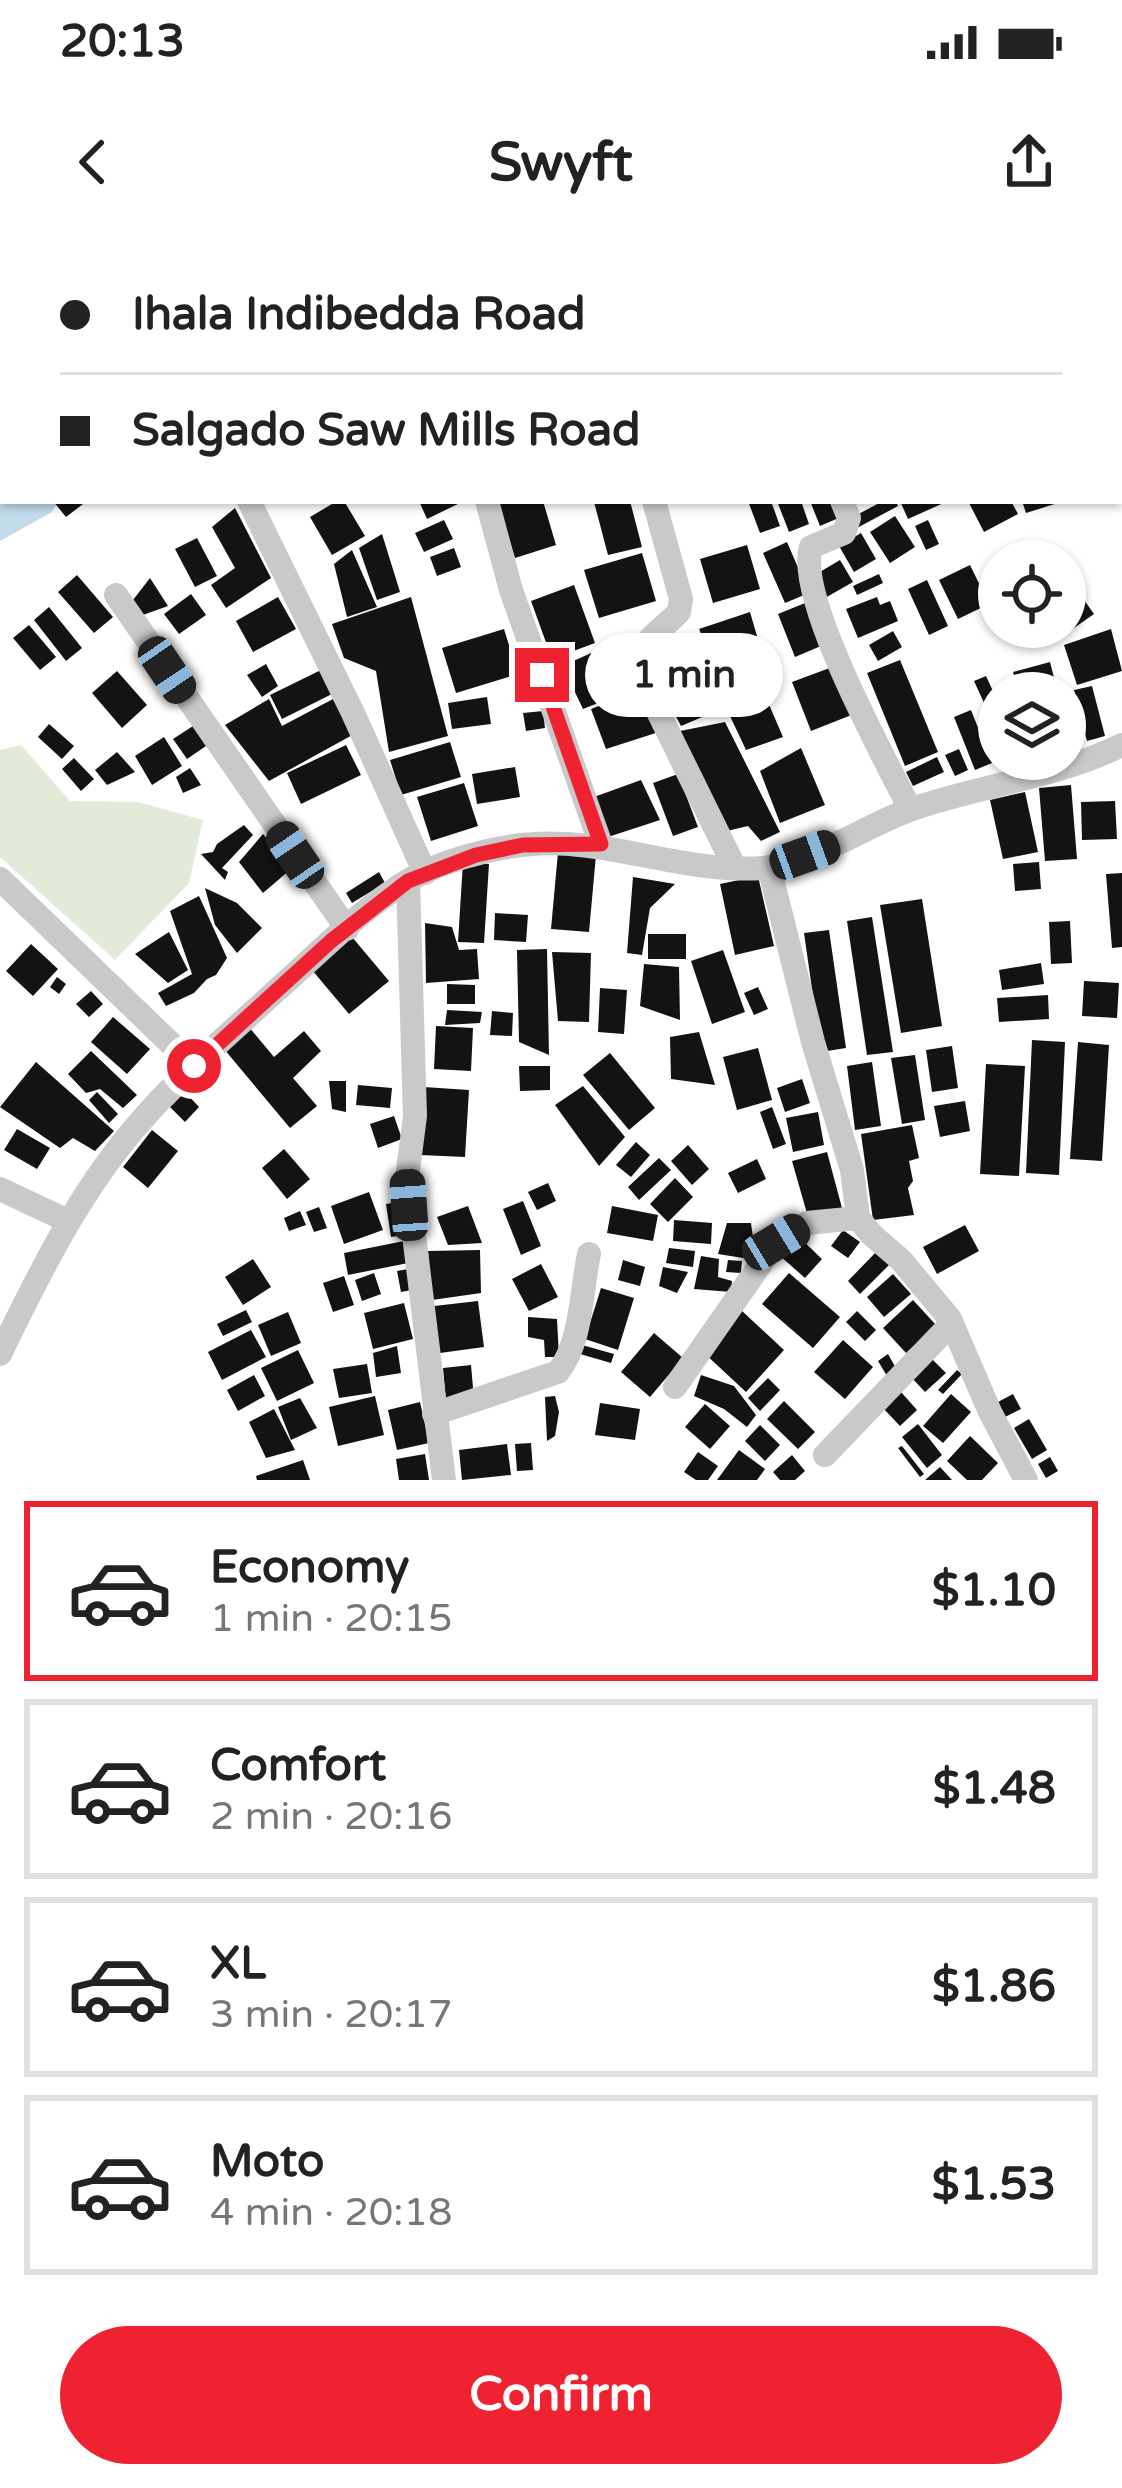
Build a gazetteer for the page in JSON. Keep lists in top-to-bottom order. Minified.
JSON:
{"page":{"status":"20:13","header":"Swyft","banner":["Ihala Indibedda Road","Salgado Saw Mills Road"],"bubble":"1 min","list":[{"name":"Economy","note":"1 min · 20:15","value":"$1.10"},{"name":"Comfort","note":"2 min · 20:16","value":"$1.48"},{"name":"XL","note":"3 min · 20:17","value":"$1.86"},{"name":"Moto","note":"4 min · 20:18","value":"$1.53"}],"buttons":"Confirm"}}
